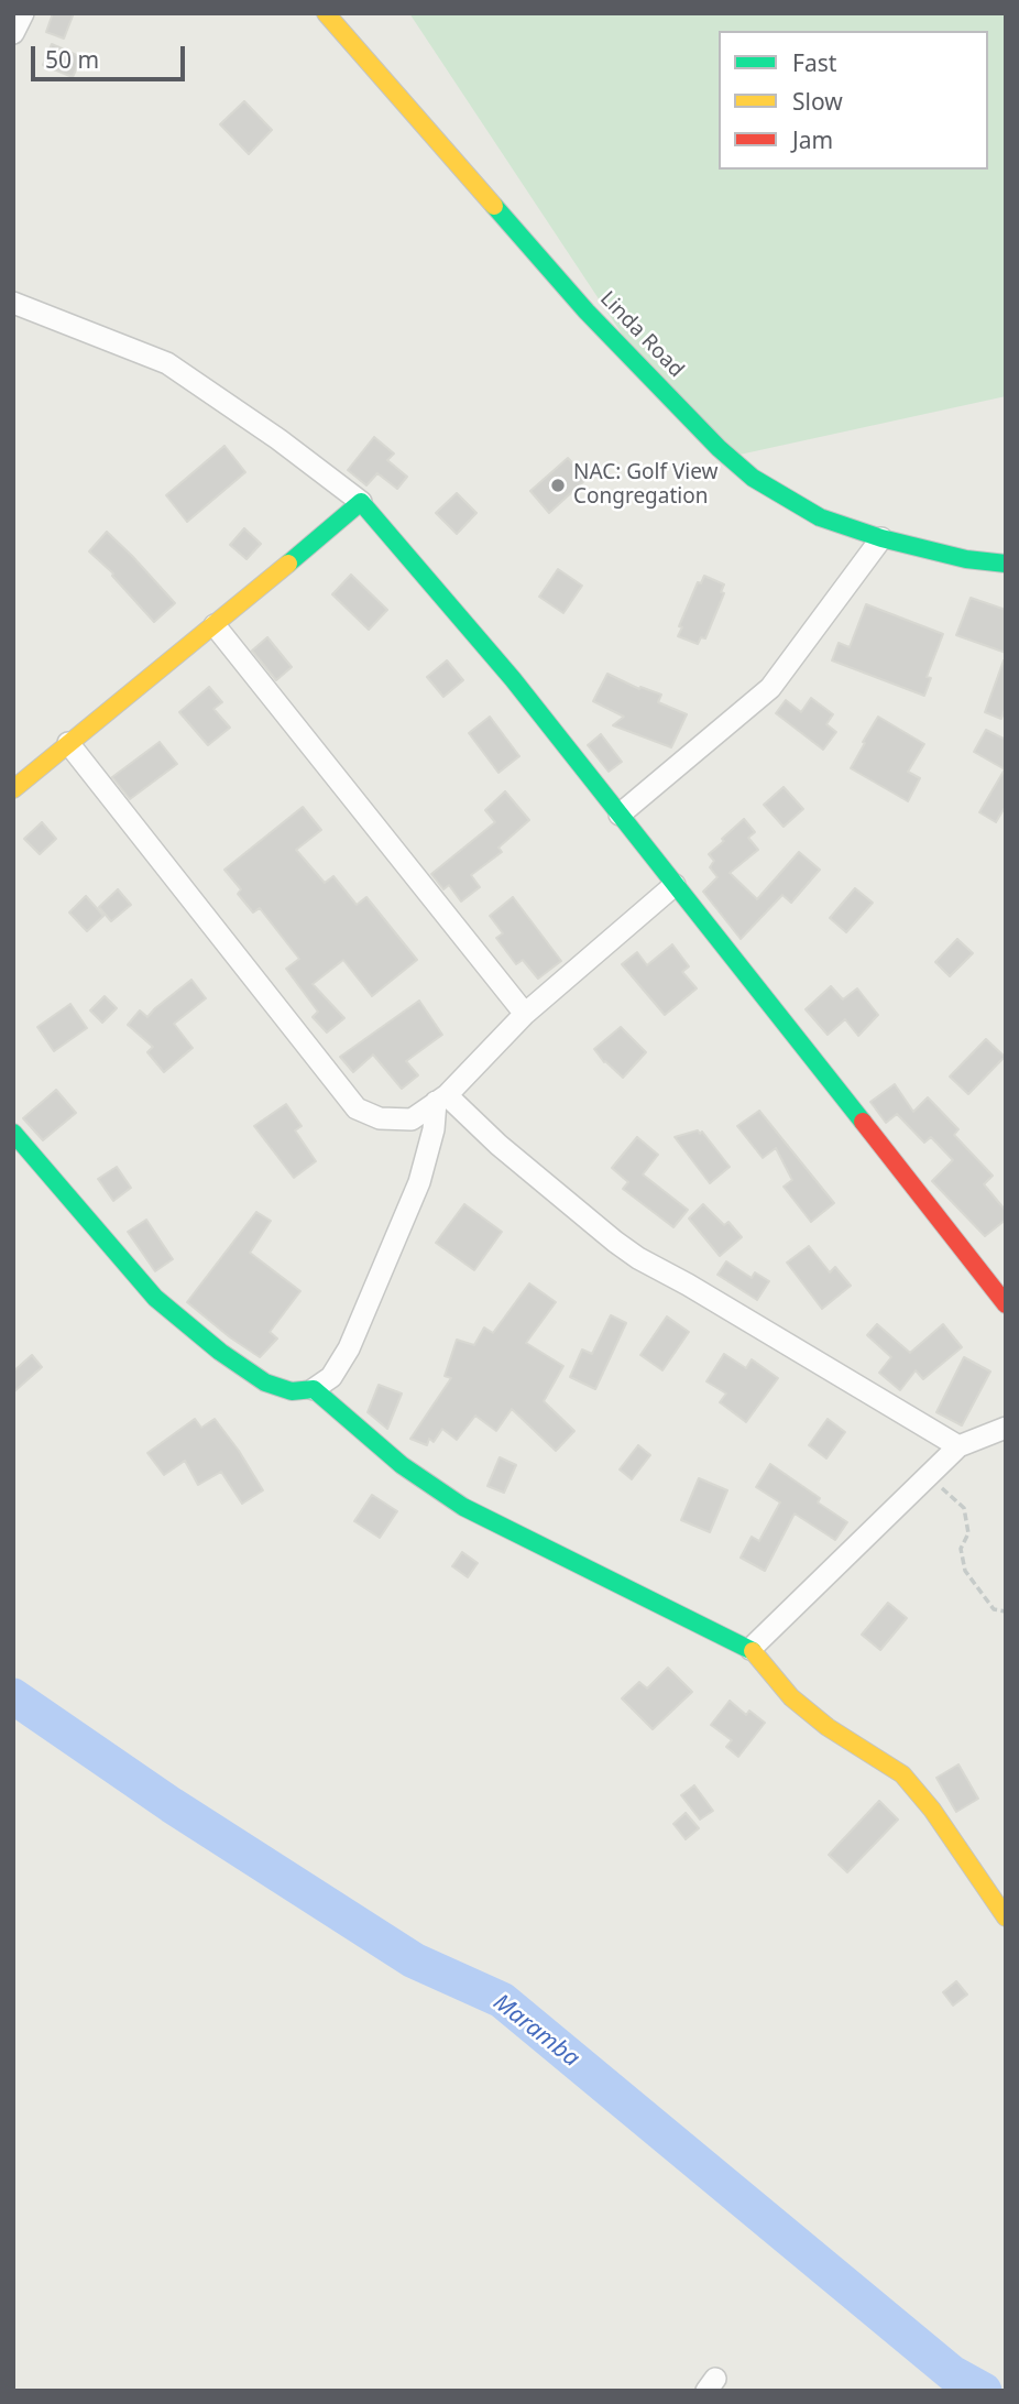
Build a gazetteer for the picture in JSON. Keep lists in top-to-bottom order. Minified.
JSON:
{"streets":{"street":["Linda Road"]},"water":["Maramba"],"places":["NAC: Golf View Congregation"],"legend":["Fast","Slow","Jam"],"scale_bar":"50 m"}
